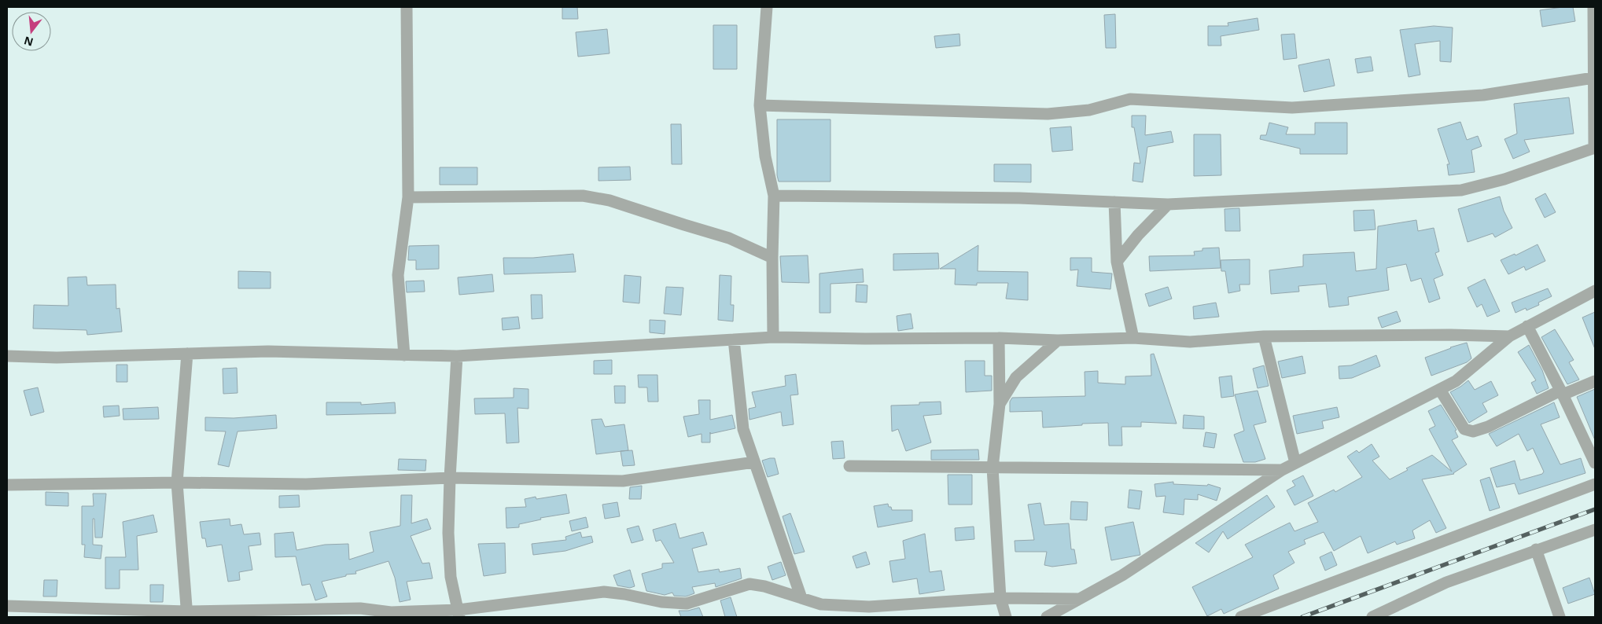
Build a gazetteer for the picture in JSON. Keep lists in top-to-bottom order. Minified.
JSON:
{"north":"bottom"}
